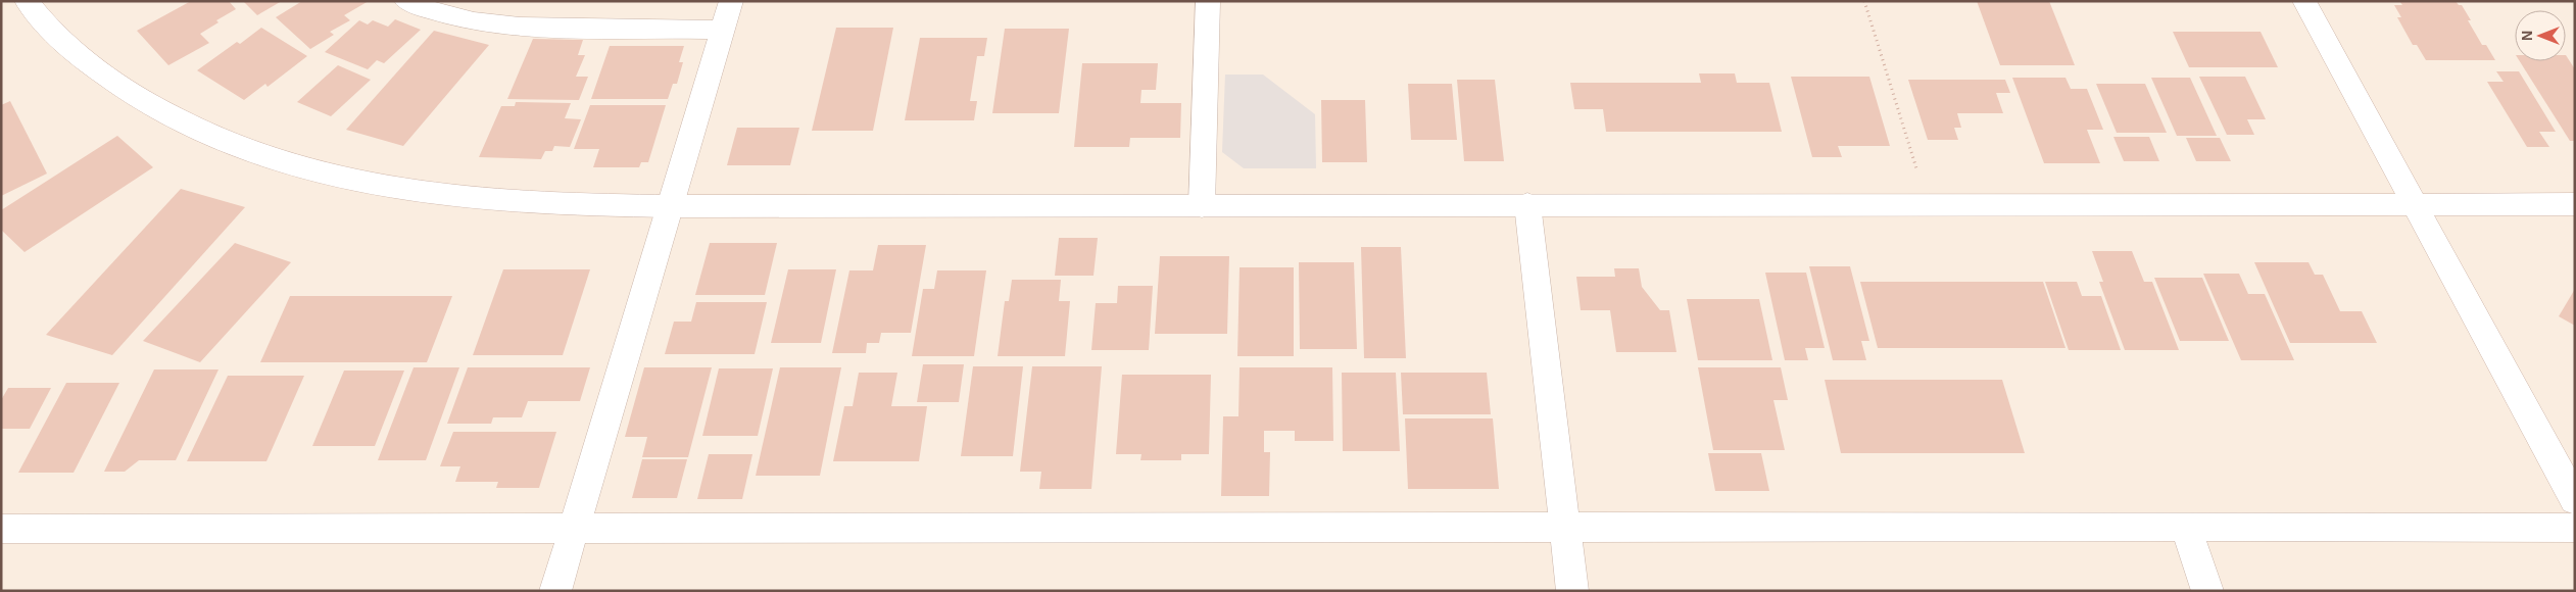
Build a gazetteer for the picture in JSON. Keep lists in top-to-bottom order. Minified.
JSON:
{"north":"left"}
